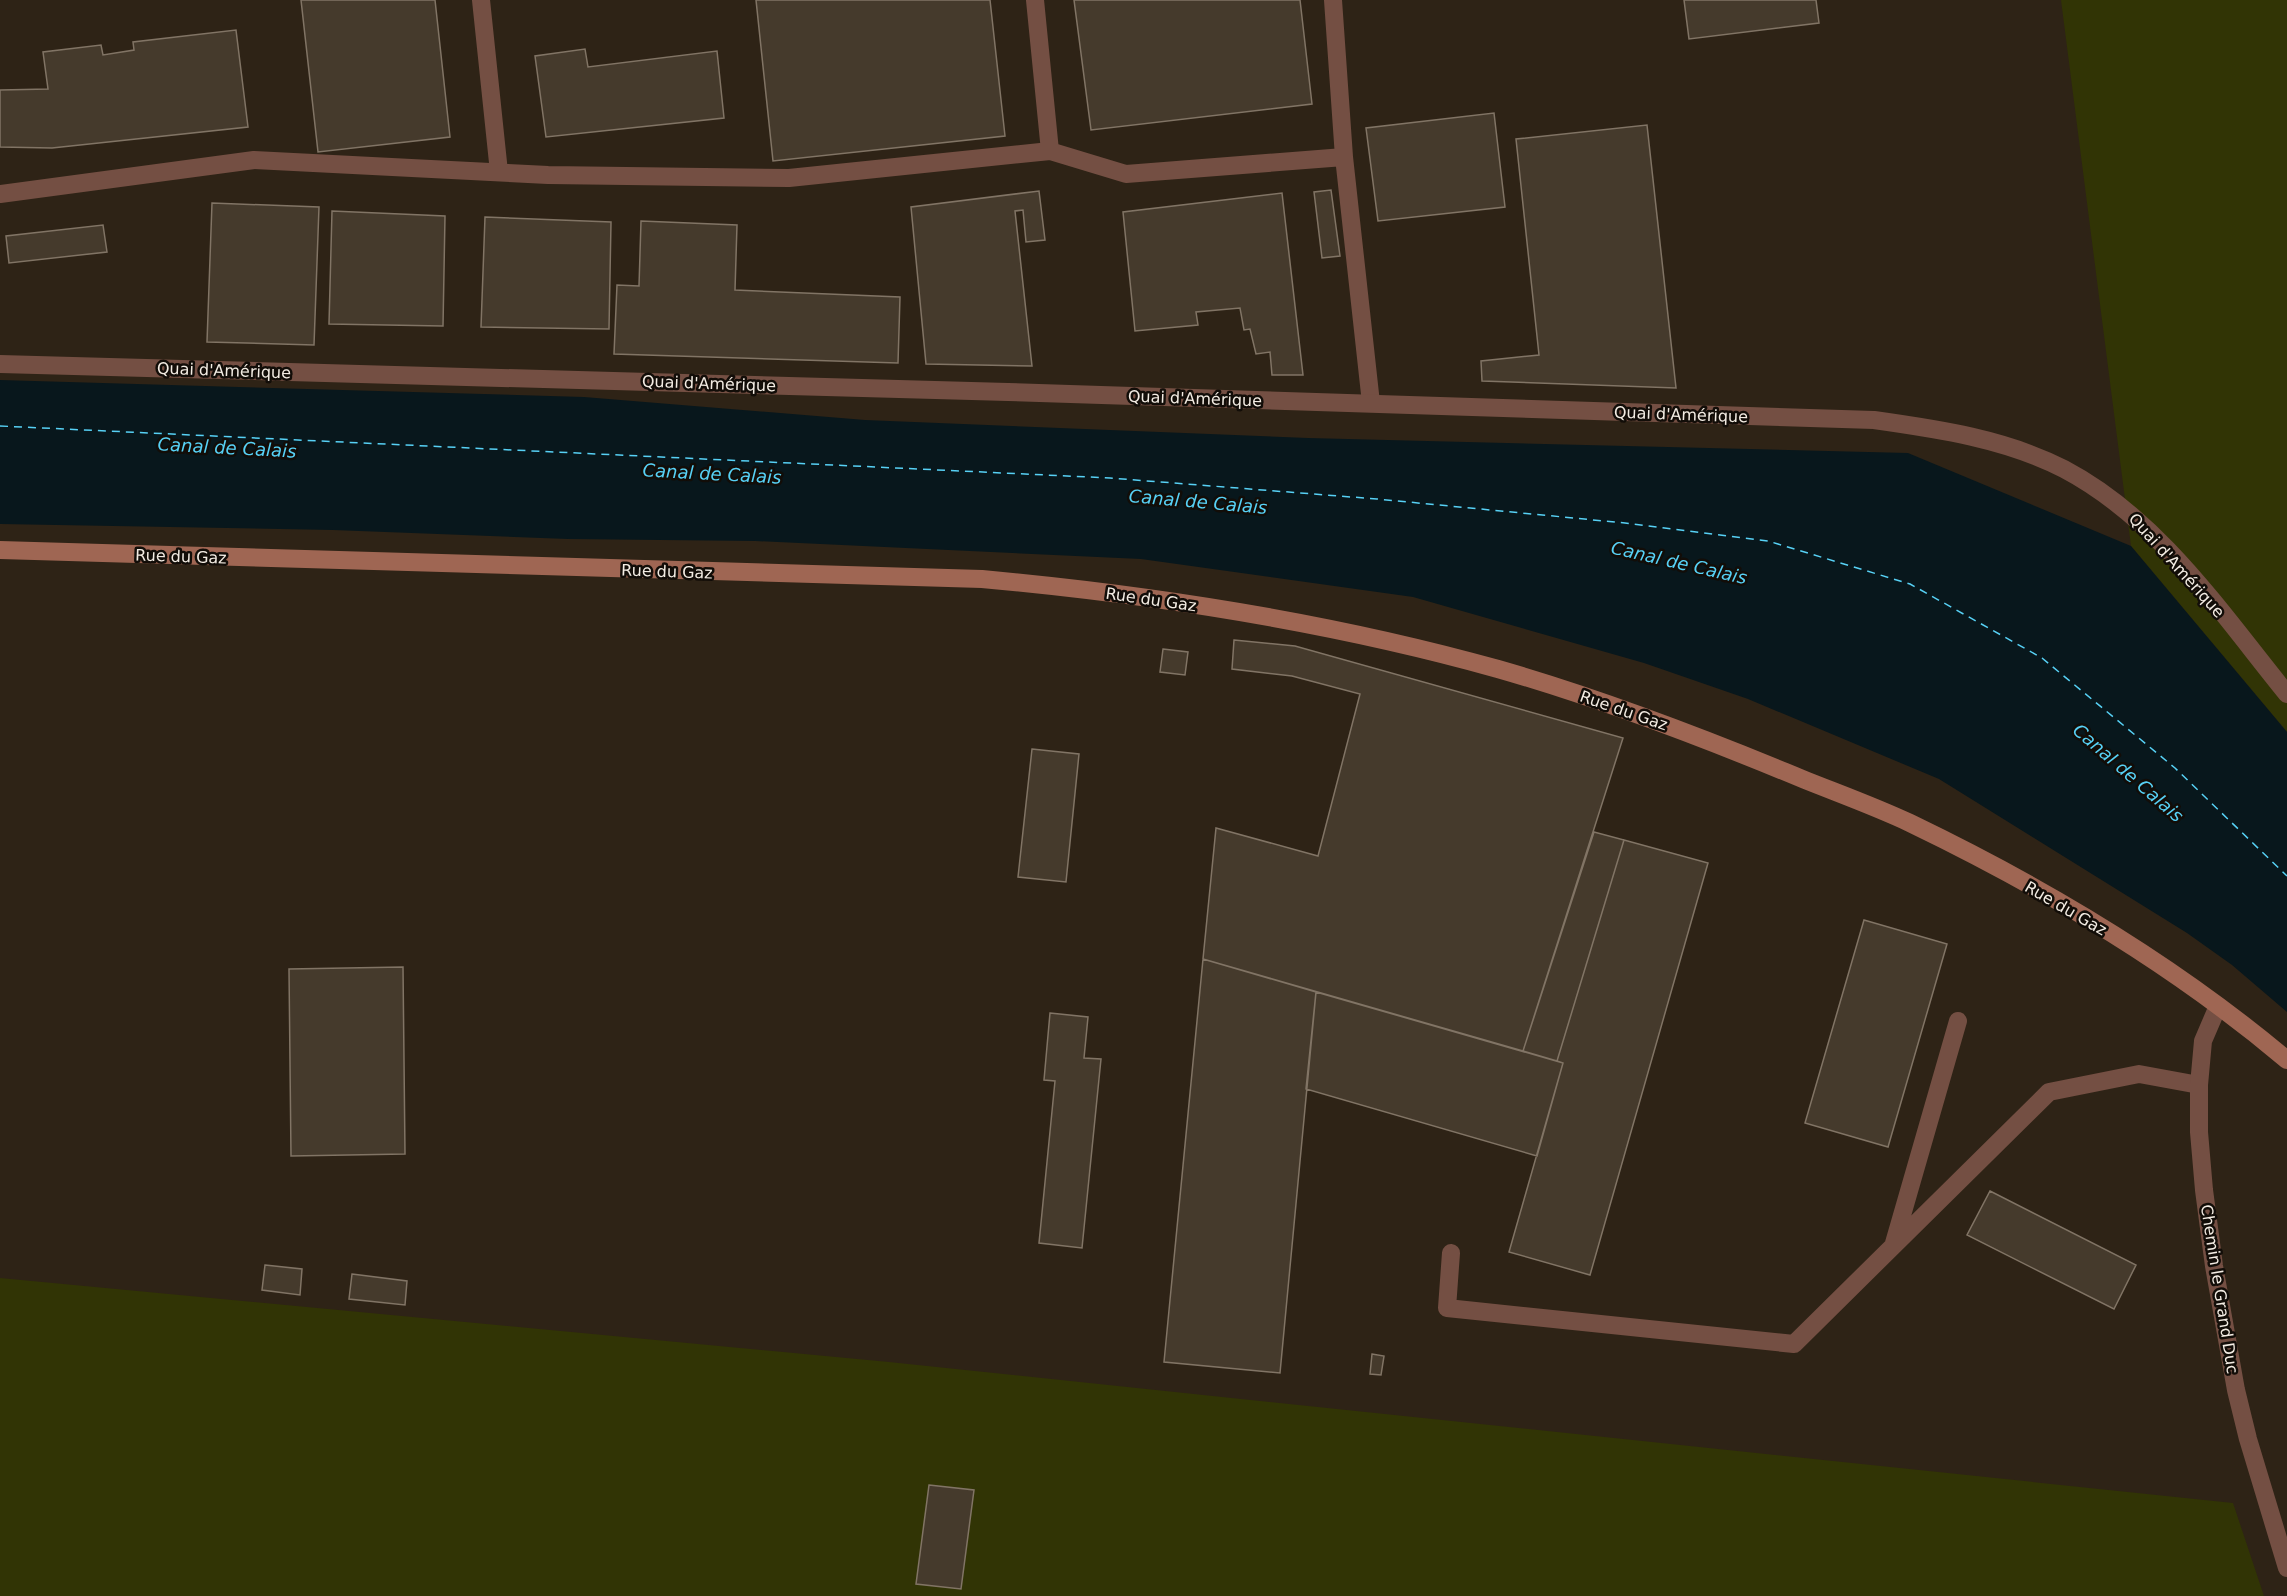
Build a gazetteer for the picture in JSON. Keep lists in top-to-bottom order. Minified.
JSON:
{"streets":{"street":["Quai d'Amérique","Rue du Gaz","Chemin le Grand Duc"]},"crossings":[["Rue du Gaz","Chemin le Grand Duc"]],"water":["Canal de Calais"]}
